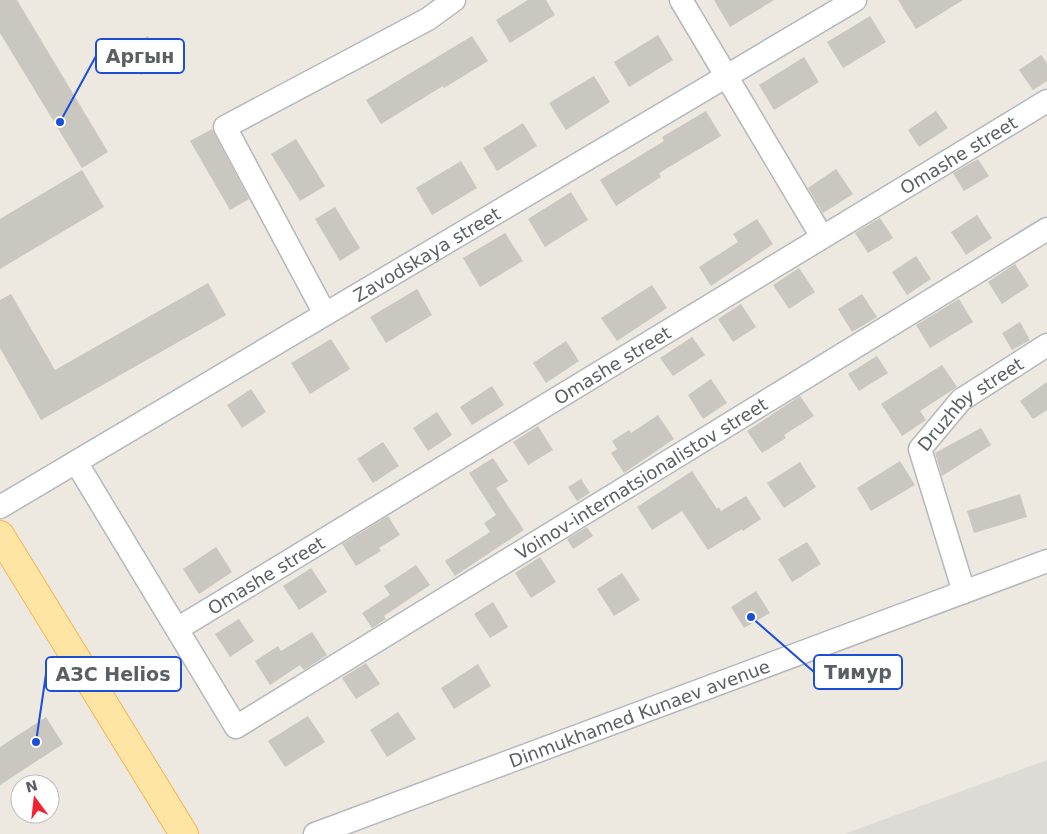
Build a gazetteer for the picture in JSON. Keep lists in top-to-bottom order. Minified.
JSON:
{"streets":{"street":["Omashe street","Zavodskaya street","Druzhby street","Voinov-internatsionalistov street","Dinmukhamed Kunaev avenue"]},"crossings":[["Omashe street","Voinov-internatsionalistov street"],["Druzhby street","Dinmukhamed Kunaev avenue"]],"places":["Аргын","Тимур","АЗС Helios"],"north":"top"}
